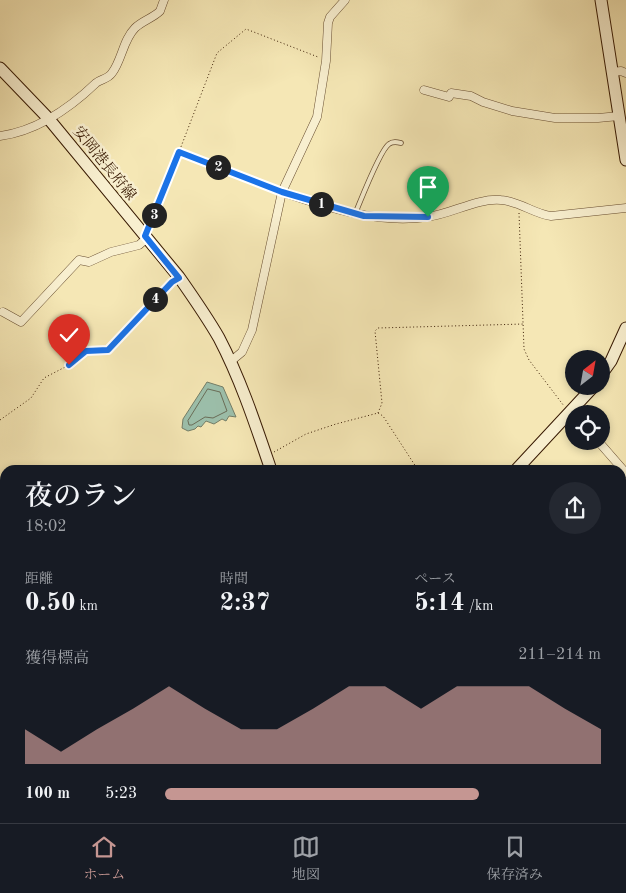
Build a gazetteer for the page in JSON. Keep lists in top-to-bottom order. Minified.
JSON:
{"streets":{"main road":["安岡港長府線"]},"north":"top right","page":{"pins":["2","1","3","4"],"heading":["夜のラン","18:02"],"stats":[["距離","0.50 km"],["時間","2:37"],["ペース","5:14 /km"]],"chart":["獲得標高","211–214 m"],"list":[{"name":"100 m","note":"5:23"}],"tabs":["ホーム","地図","保存済み"]}}
